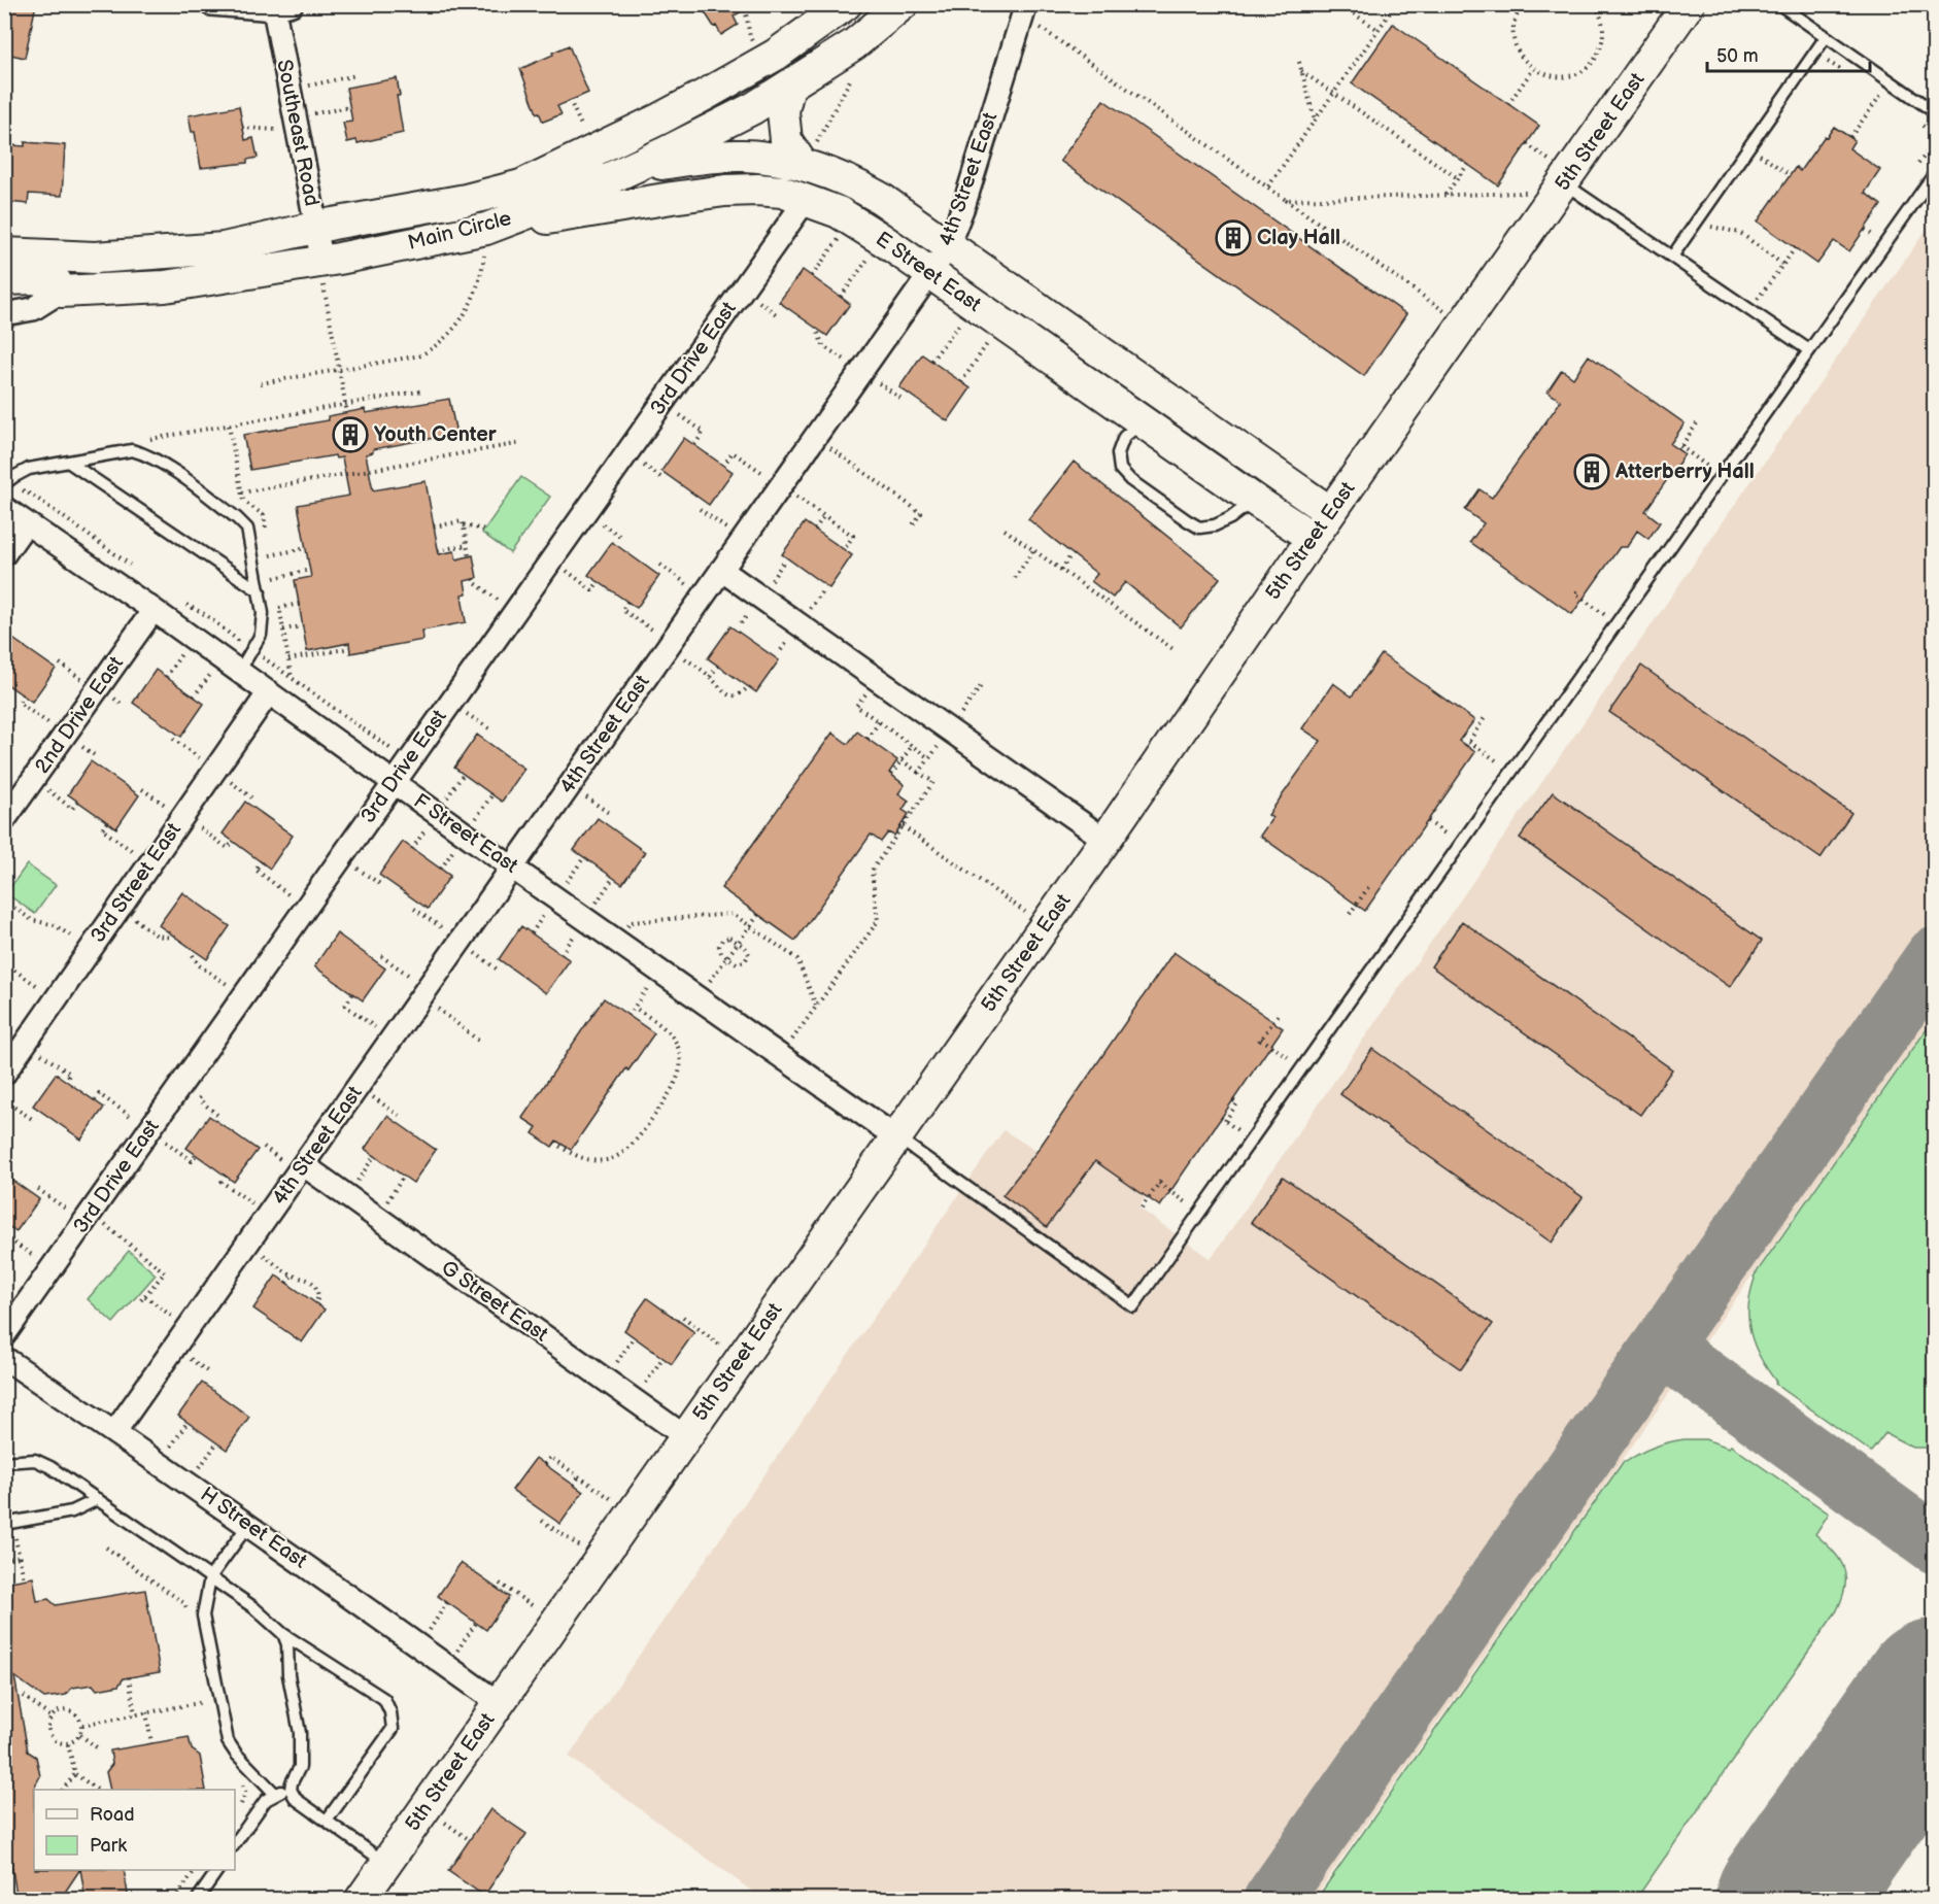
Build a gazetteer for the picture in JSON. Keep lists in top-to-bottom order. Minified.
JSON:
{"streets":{"street":["5th Street East","Southeast Road","4th Street East","Main Circle","E Street East","3rd Drive East","2nd Drive East","F Street East","3rd Street East","G Street East","H Street East"]},"crossings":[["5th Street East","E Street East"],["5th Street East","F Street East"],["5th Street East","G Street East"],["5th Street East","H Street East"],["Southeast Road","Main Circle"],["4th Street East","E Street East"],["4th Street East","F Street East"],["4th Street East","G Street East"],["4th Street East","H Street East"],["Main Circle","E Street East"],["E Street East","3rd Drive East"],["3rd Drive East","F Street East"],["2nd Drive East","F Street East"],["F Street East","3rd Street East"]],"places":{"building":["Clay Hall","Youth Center","Atterberry Hall"]},"legend":["Road","Park"],"scale_bar":"50 m"}
